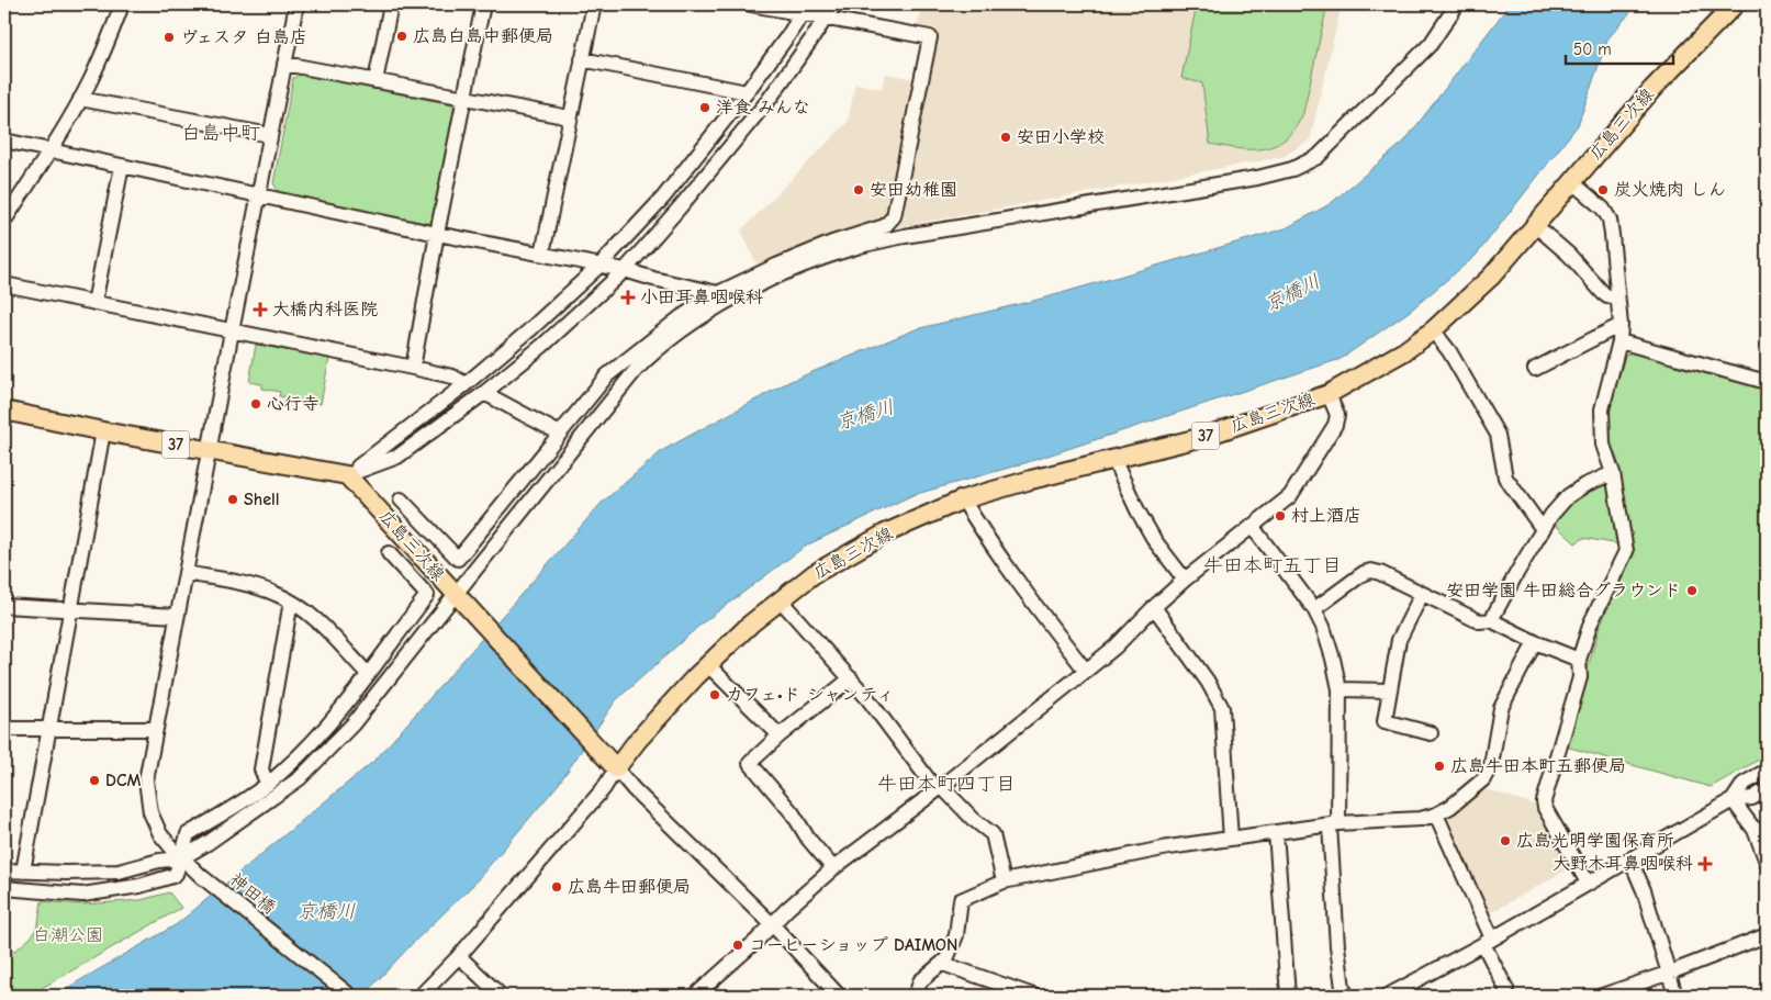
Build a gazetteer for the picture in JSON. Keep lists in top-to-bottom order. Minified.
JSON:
{"streets":{"main road":["広島三次線","37"],"street":["神田橋"]},"crossings":[["広島三次線","37"],["37","神田橋"]],"districts":["白島中町","牛田本町五丁目","牛田本町四丁目"],"water":["京橋川"],"parks":["白潮公園"],"places":{"other":["広島白島中郵便局","ヴェスタ 白島店","洋食 みんな","安田小学校","安田幼稚園","炭火焼肉 しん","心行寺","Shell","村上酒店","安田学園 牛田総合グラウンド","カフェ•ド シャンティ","広島牛田本町五郵便局","DCM","広島光明学園保育所","広島牛田郵便局","コーヒーショップ DAIMON"],"health":["小田耳鼻咽喉科","大橋内科医院","大野木耳鼻咽喉科"]},"scale_bar":"50 m"}
